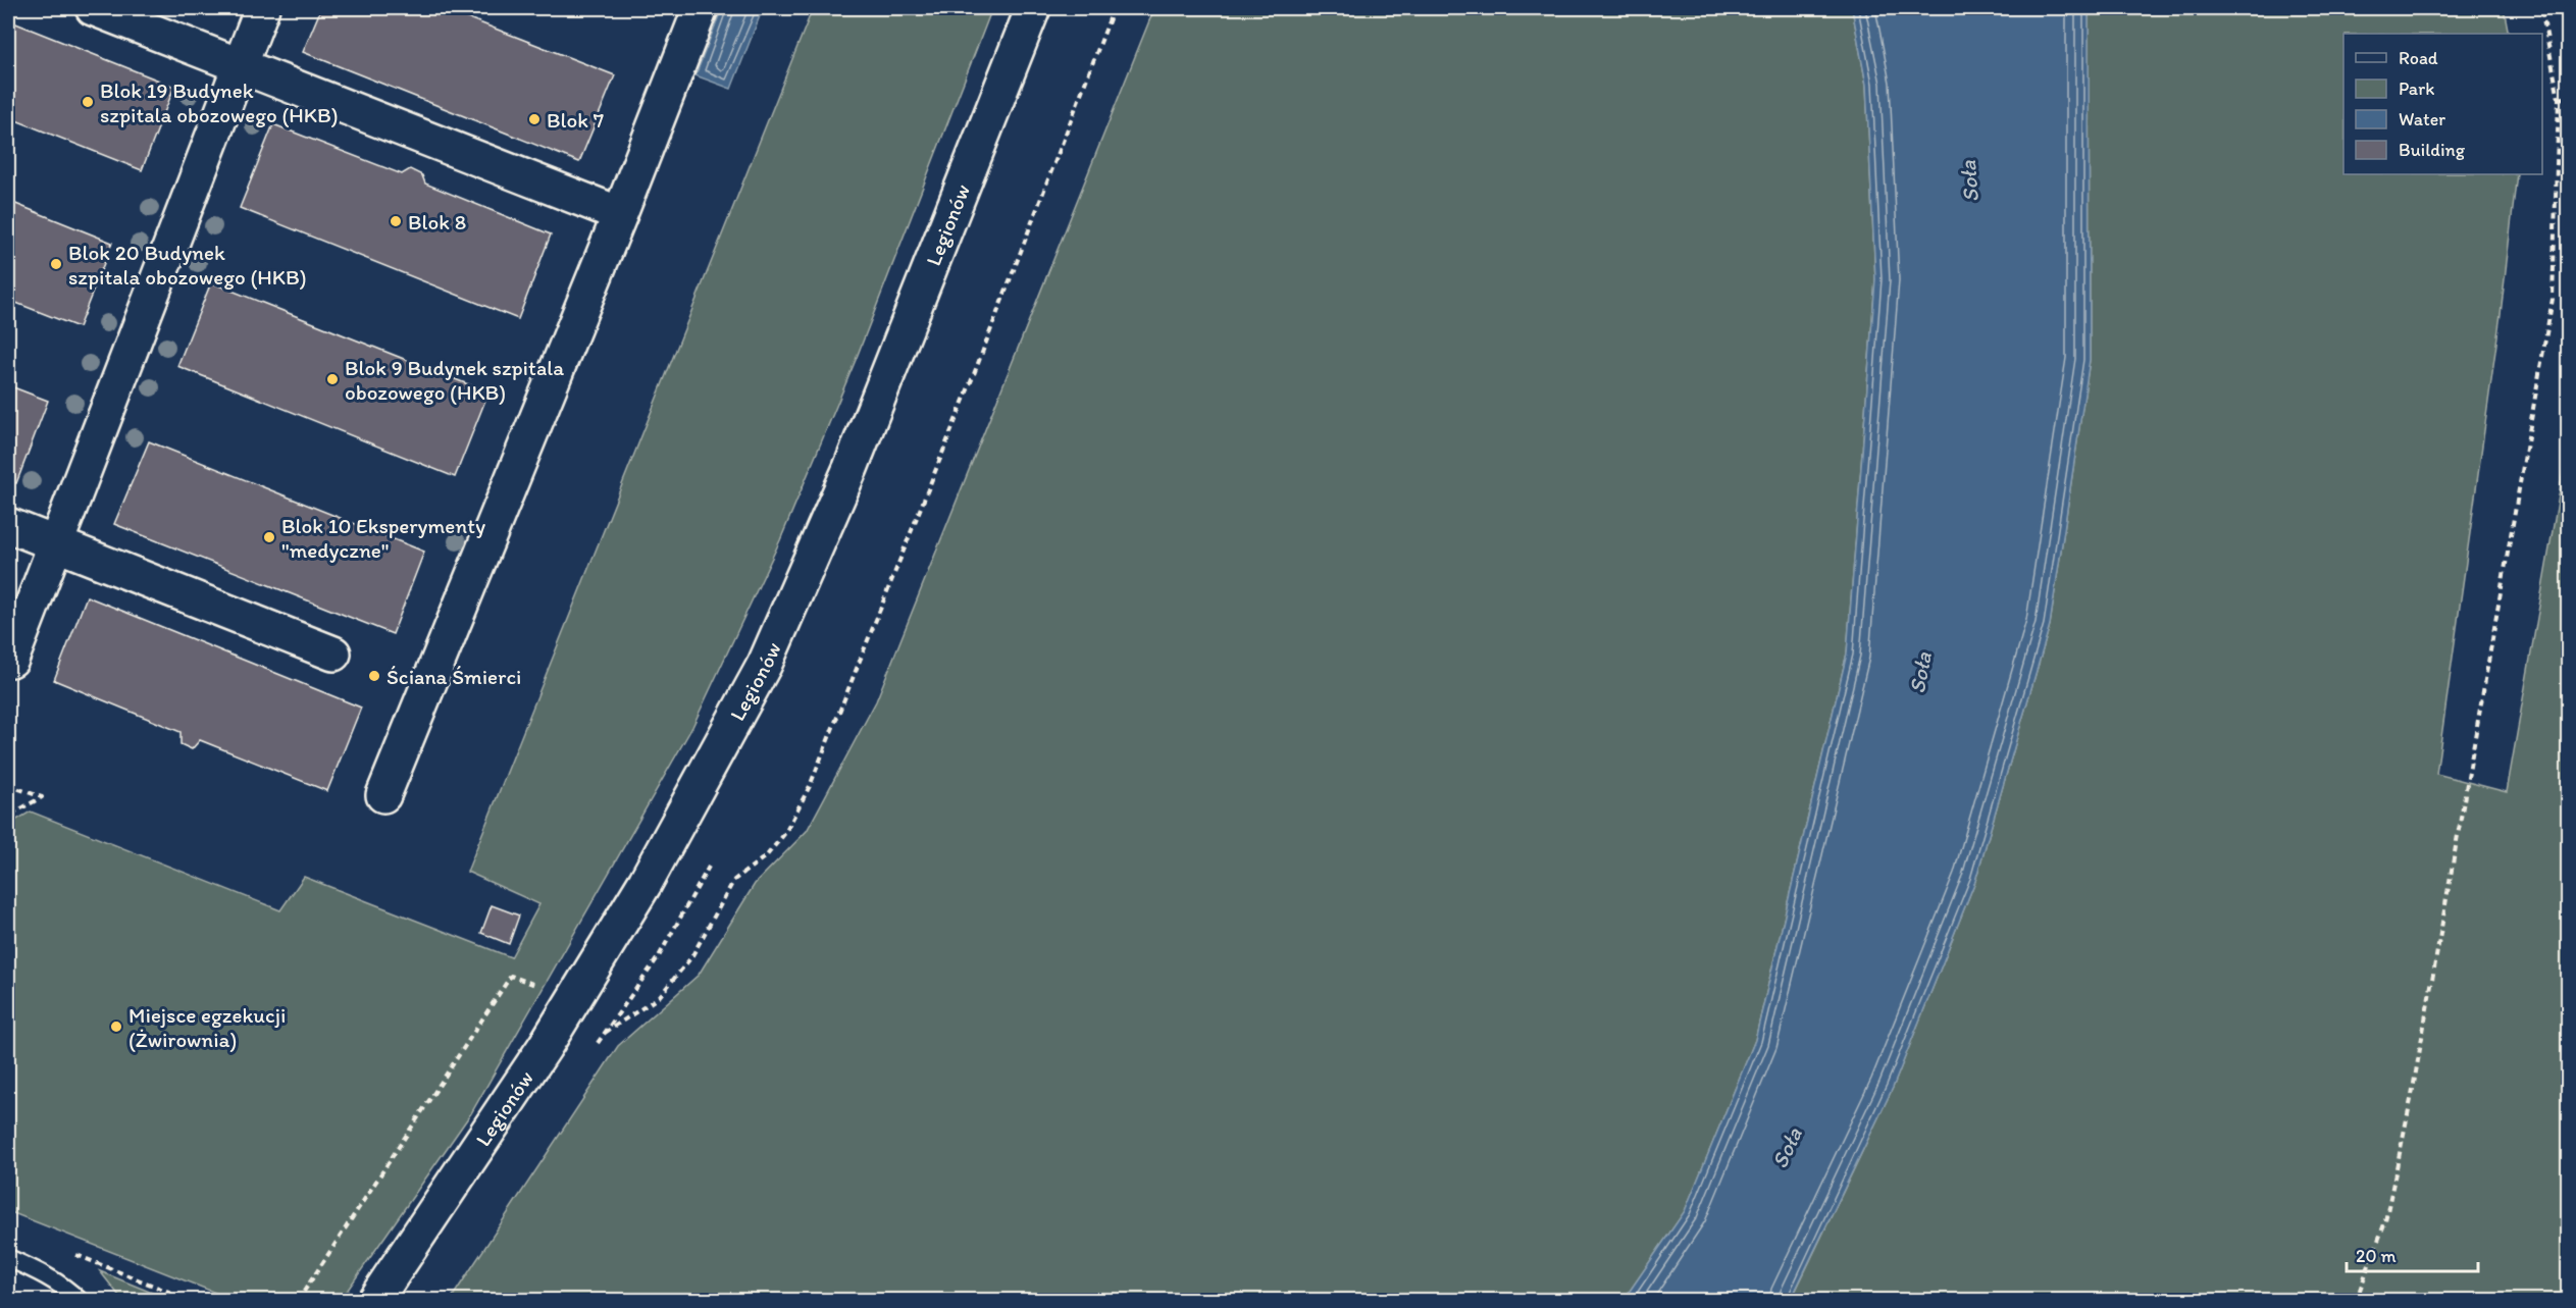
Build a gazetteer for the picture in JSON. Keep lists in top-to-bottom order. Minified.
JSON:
{"streets":{"street":["Legionów"]},"water":["Soła"],"places":["Blok 19 Budynek szpitala obozowego (HKB)","Blok 7","Blok 8","Blok 20 Budynek szpitala obozowego (HKB)","Blok 9 Budynek szpitala obozowego (HKB)","Blok 10 Eksperymenty \"medyczne\"","Ściana Śmierci","Miejsce egzekucji (Żwirownia)"],"legend":["Road","Park","Water","Building"],"scale_bar":"20 m"}
